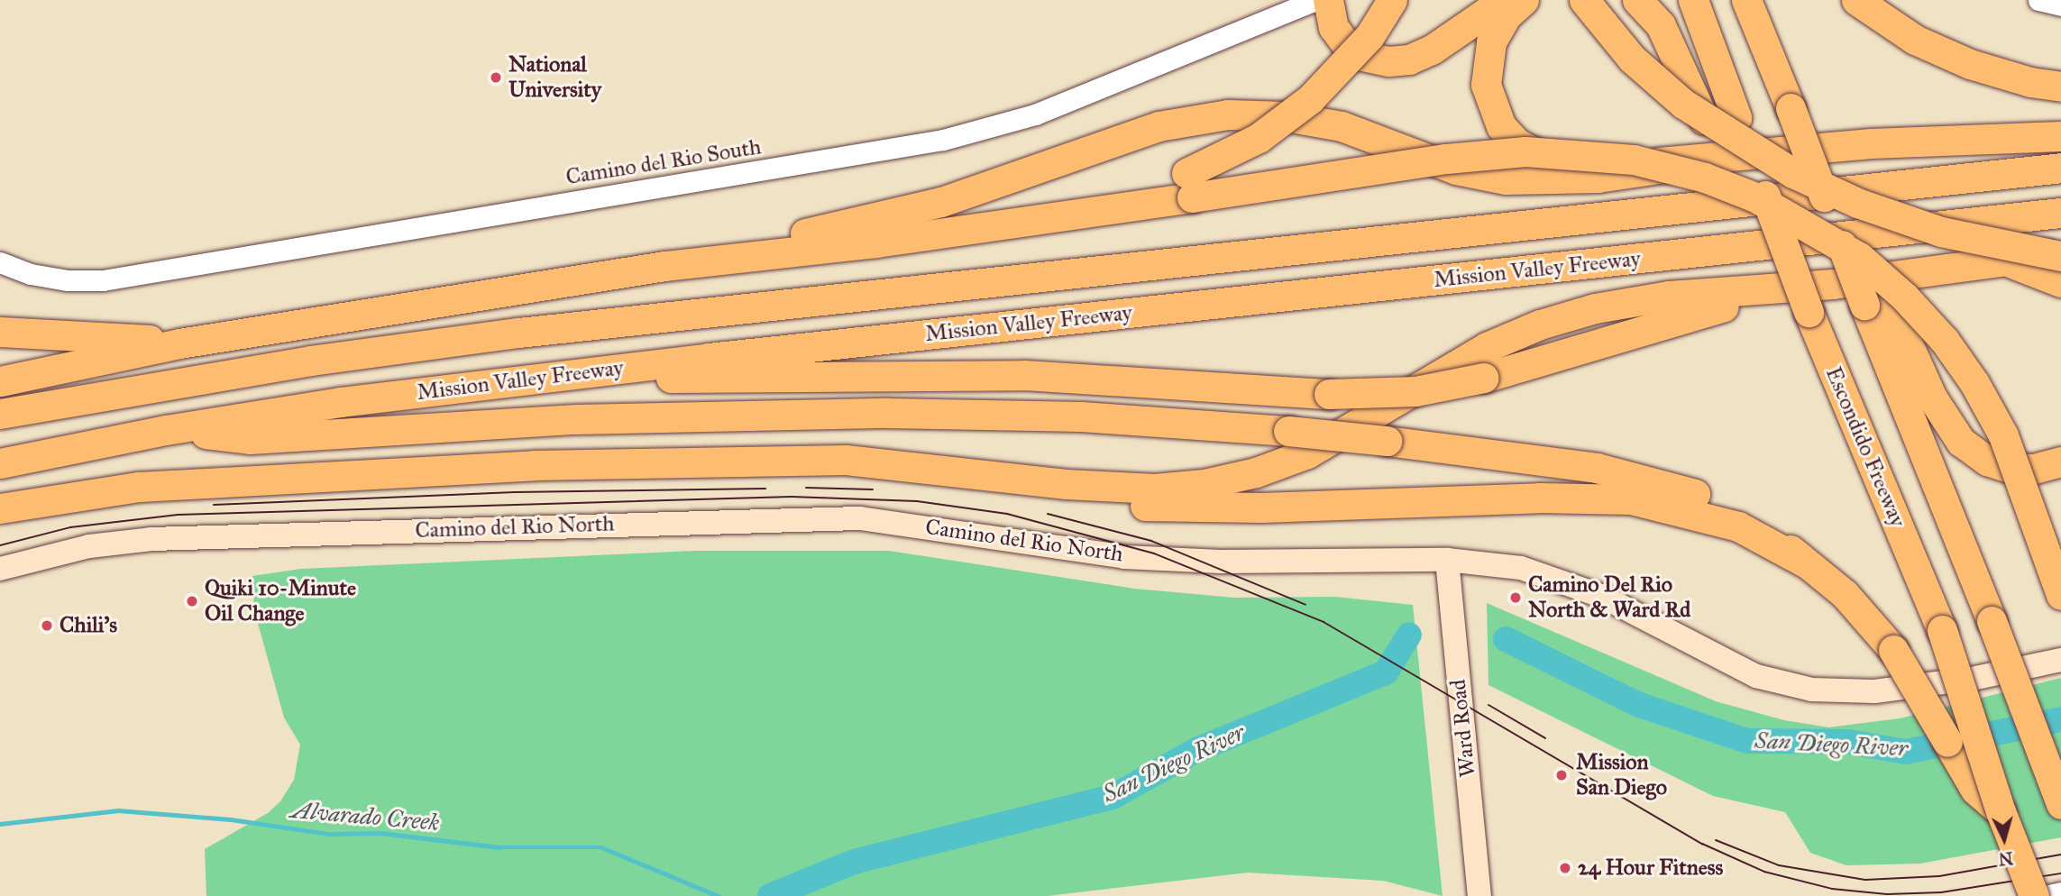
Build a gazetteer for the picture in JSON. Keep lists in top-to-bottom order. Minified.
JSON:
{"streets":{"highway":["Mission Valley Freeway","Escondido Freeway"],"main road":["Camino del Rio North","Ward Road"],"street":["Camino del Rio South"]},"crossings":[["Camino del Rio North","Ward Road"]],"water":["San Diego River","Alvarado Creek"],"places":["National University","Camino Del Rio North & Ward Rd","Quiki 10-Minute Oil Change","Chili's","Mission San Diego","24 Hour Fitness"],"north":"bottom"}
